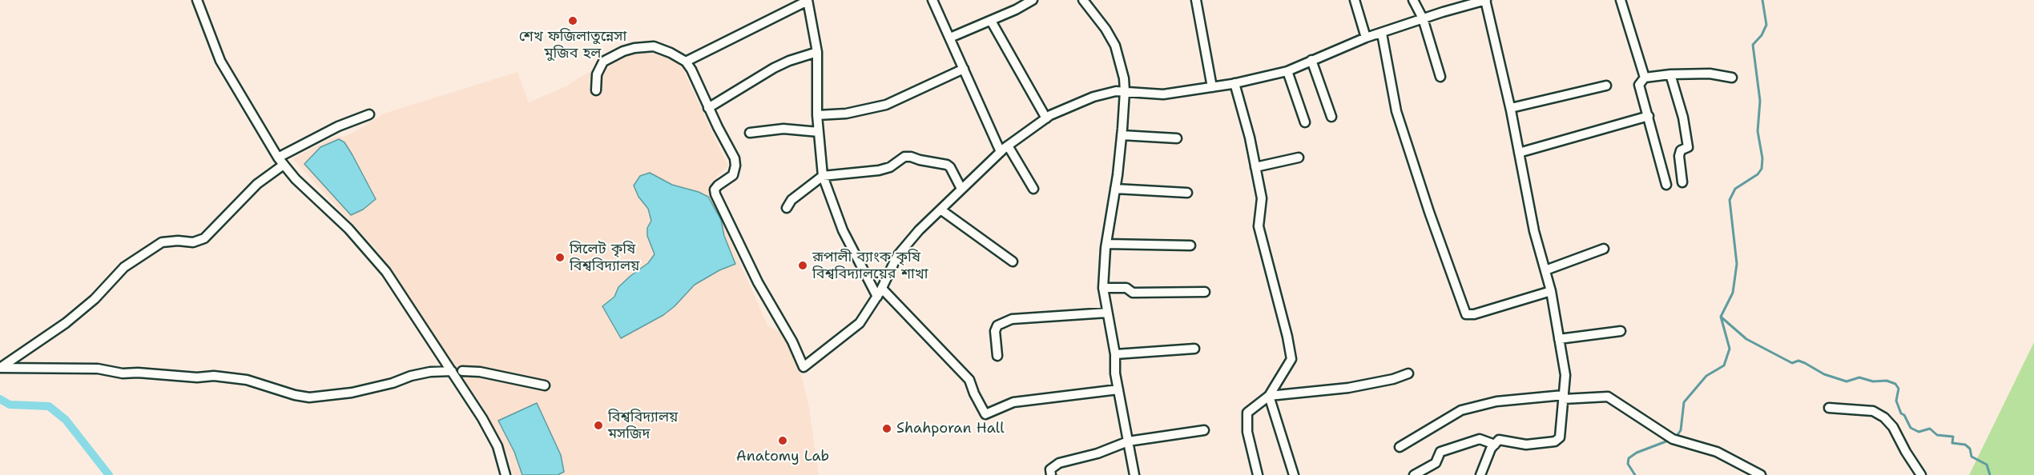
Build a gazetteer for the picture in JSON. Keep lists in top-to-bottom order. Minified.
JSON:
{"places":["শেখ ফজিলাতুন্নেসা মুজিব হল","সিলেট কৃষি বিশ্ববিদ্যালয়","রূপালী ব্যাংক কৃষি বিশ্ববিদ্যালয়ের শাখা","বিশ্ববিদ্যালয় মসজিদ","Shahporan Hall","Anatomy Lab"]}
